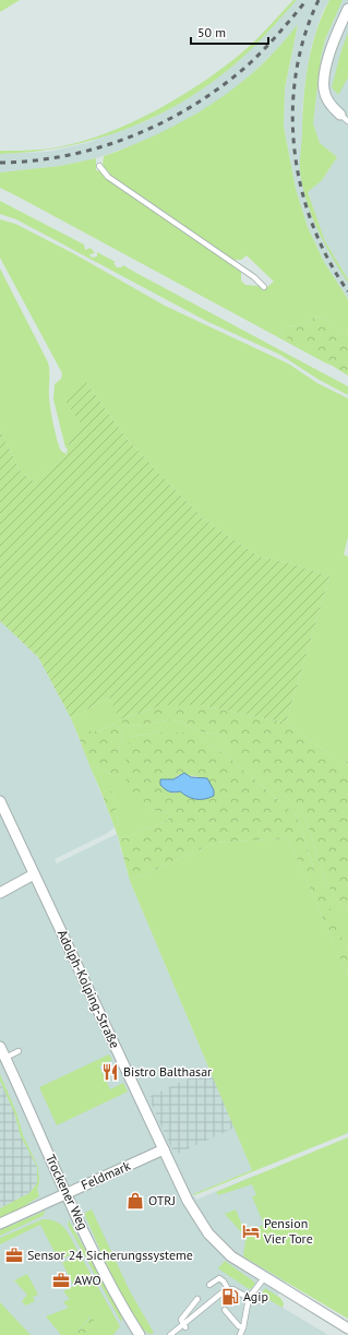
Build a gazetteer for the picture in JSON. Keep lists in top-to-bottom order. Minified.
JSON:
{"streets":{"street":["Adolph-Kolping-Straße","Feldmark","Trockener Weg"]},"crossings":[["Adolph-Kolping-Straße","Feldmark"],["Feldmark","Trockener Weg"]],"places":{"restaurant":["Bistro Balthasar"],"shop":["OTRJ"],"hotel":["Pension Vier Tore"],"office":["Sensor 24 Sicherungssysteme","AWO"],"fuel station":["Agip"]},"scale_bar":"50 m"}
